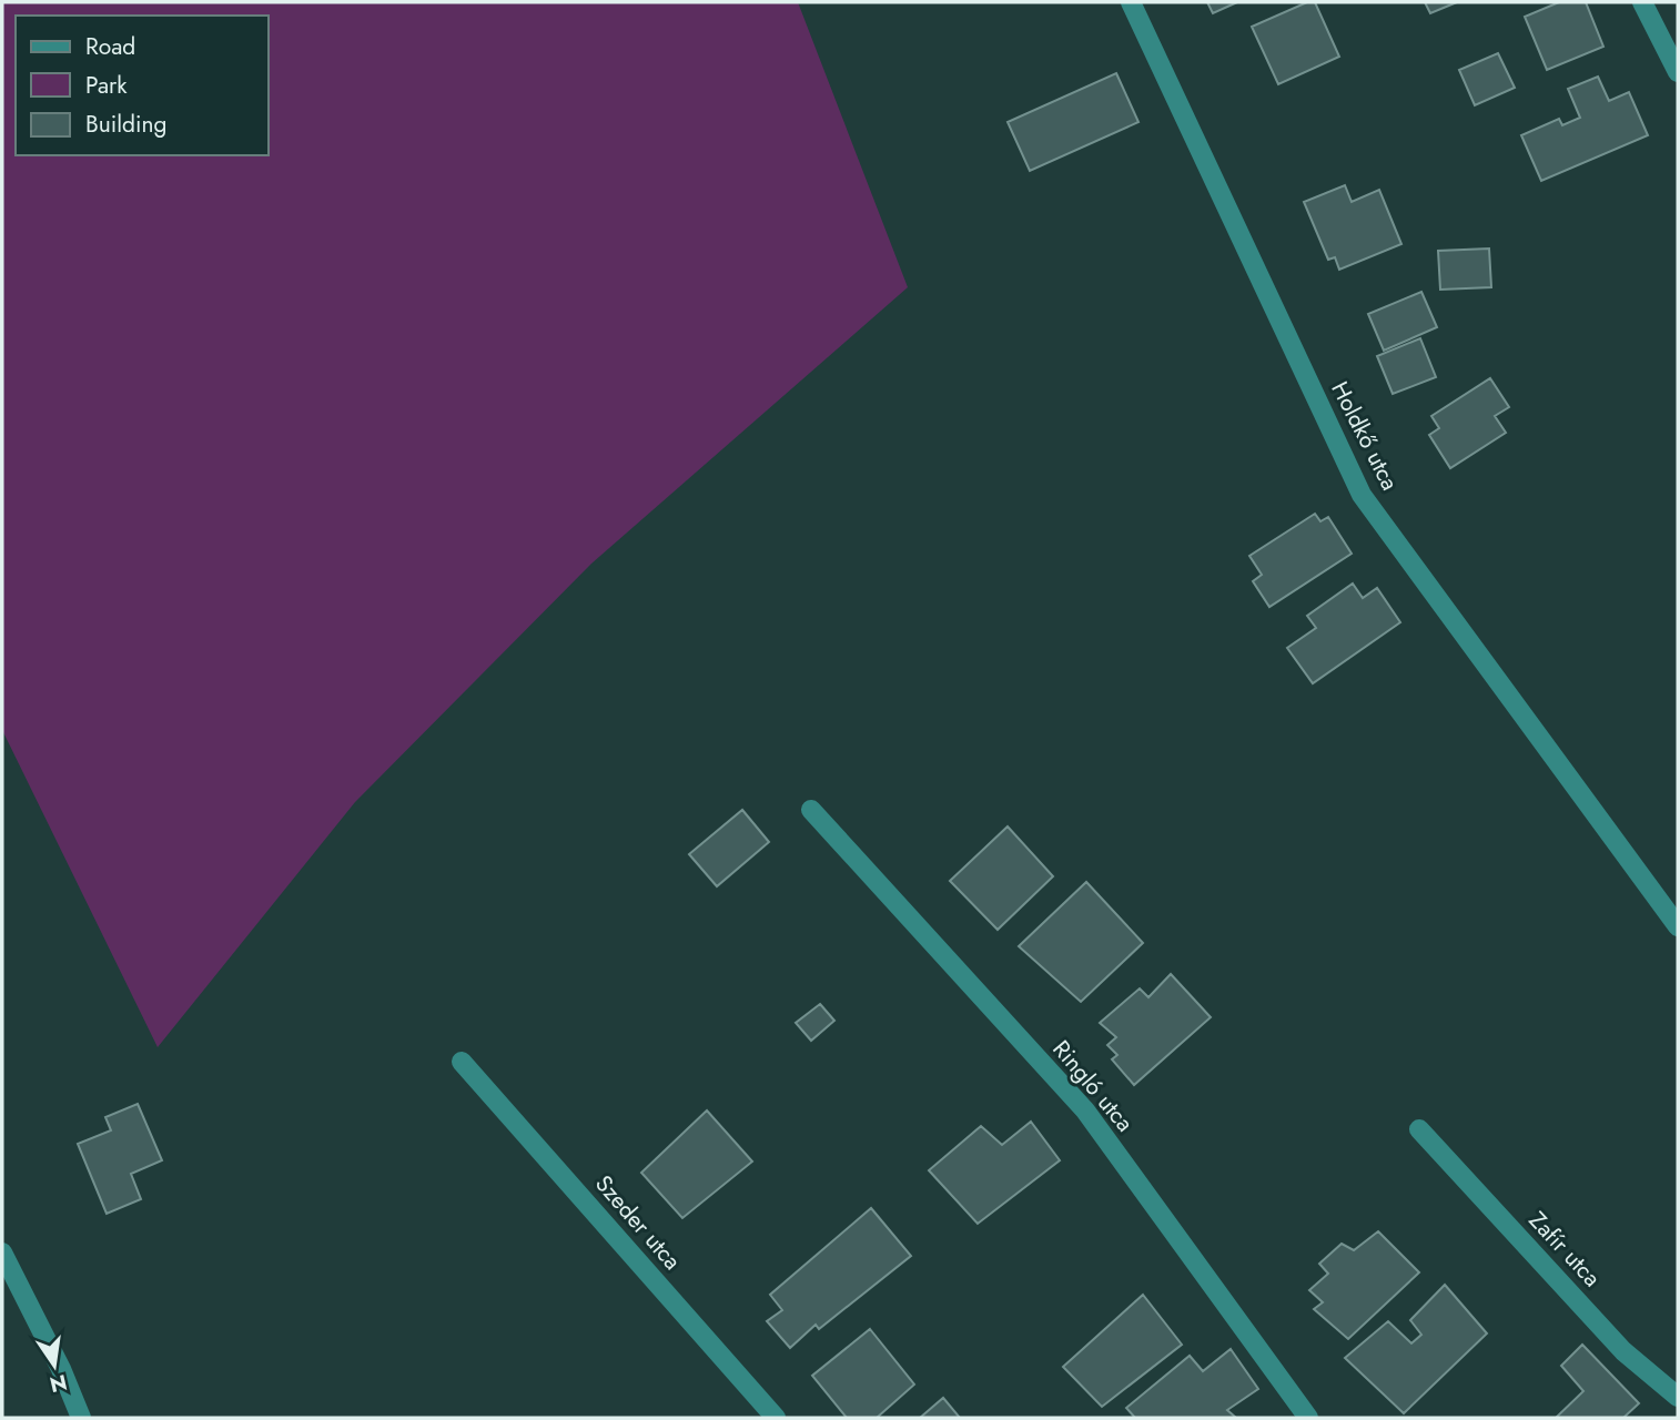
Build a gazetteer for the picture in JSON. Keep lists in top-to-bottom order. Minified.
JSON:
{"streets":{"street":["Holdkő utca","Ringló utca","Szeder utca","Zafír utca"]},"legend":["Road","Park","Building"],"north":"bottom"}
